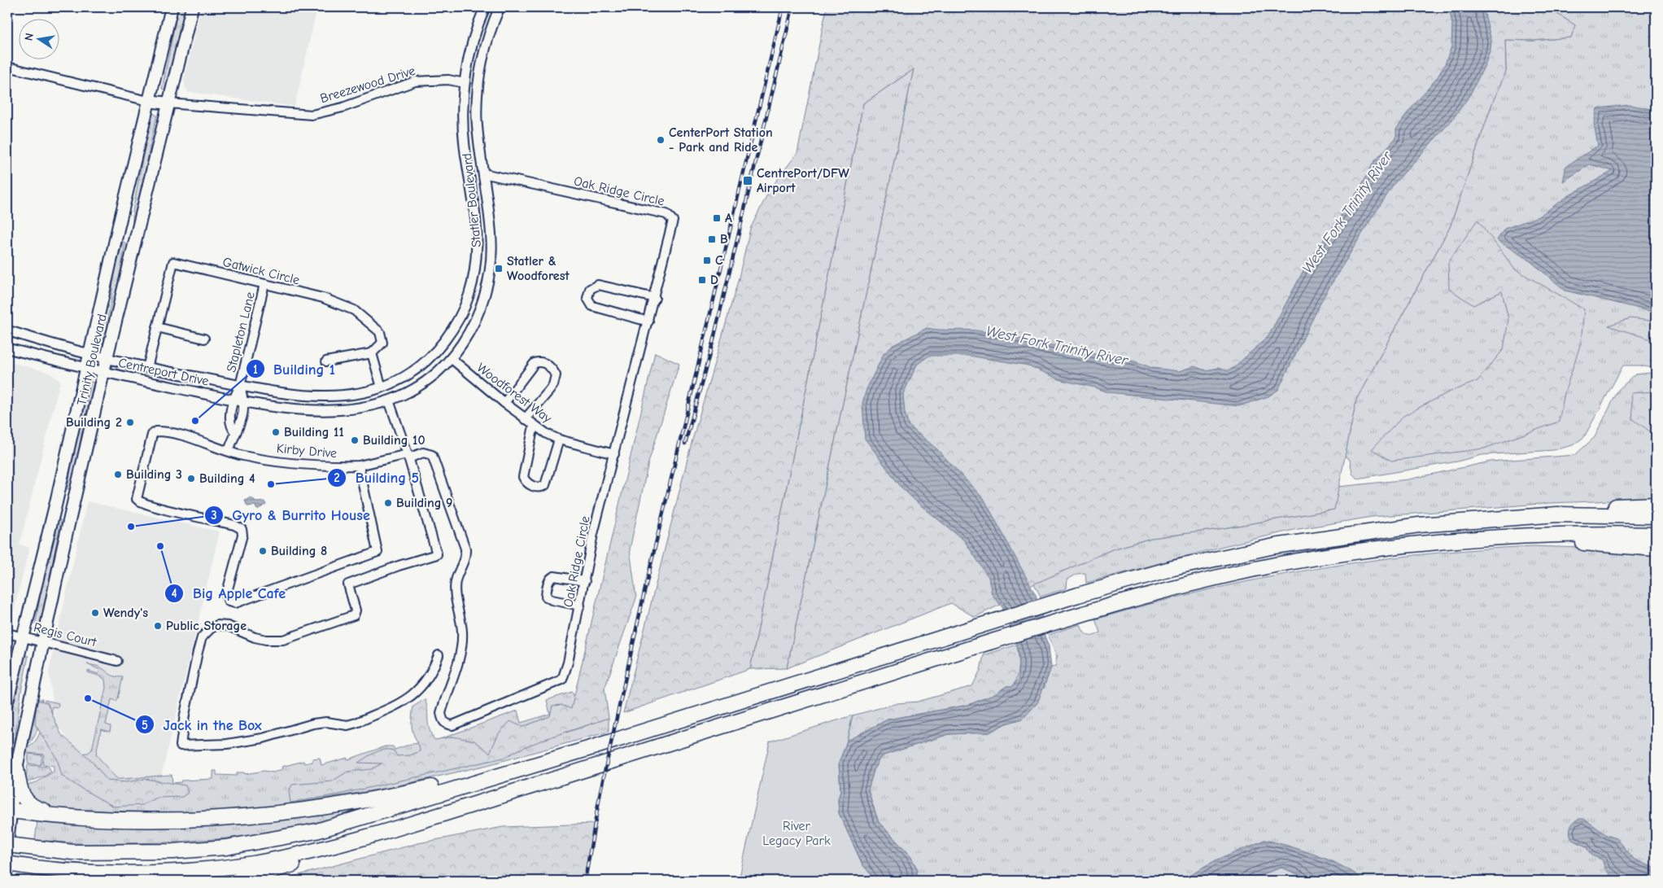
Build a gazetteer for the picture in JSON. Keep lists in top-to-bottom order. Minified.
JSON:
{"streets":{"main road":["Trinity Boulevard"],"street":["Breezewood Drive","Oak Ridge Circle","Statler Boulevard","Gatwick Circle","Stapleton Lane","Centreport Drive","Woodforest Way","Kirby Drive","Regis Court"]},"crossings":[["Breezewood Drive","Statler Boulevard"],["Breezewood Drive","Trinity Boulevard"],["Oak Ridge Circle","Statler Boulevard"],["Oak Ridge Circle","Woodforest Way"],["Oak Ridge Circle","Kirby Drive"],["Statler Boulevard","Centreport Drive"],["Statler Boulevard","Woodforest Way"],["Gatwick Circle","Stapleton Lane"],["Gatwick Circle","Centreport Drive"],["Stapleton Lane","Centreport Drive"],["Trinity Boulevard","Centreport Drive"],["Trinity Boulevard","Regis Court"]],"water":["West Fork Trinity River"],"parks":["River Legacy Park"],"places":{"other":["CenterPort Station - Park and Ride","Building 1","Building 2","Building 11","Building 10","Building 3","Building 4","Building 5","Building 9","Gyro & Burrito House","Big Apple Cafe","Building 8","Wendy's","Public Storage","Jack in the Box"],"transit":["CentrePort/DFW Airport","A","B","C","Statler & Woodforest","D"]},"north":"left"}
